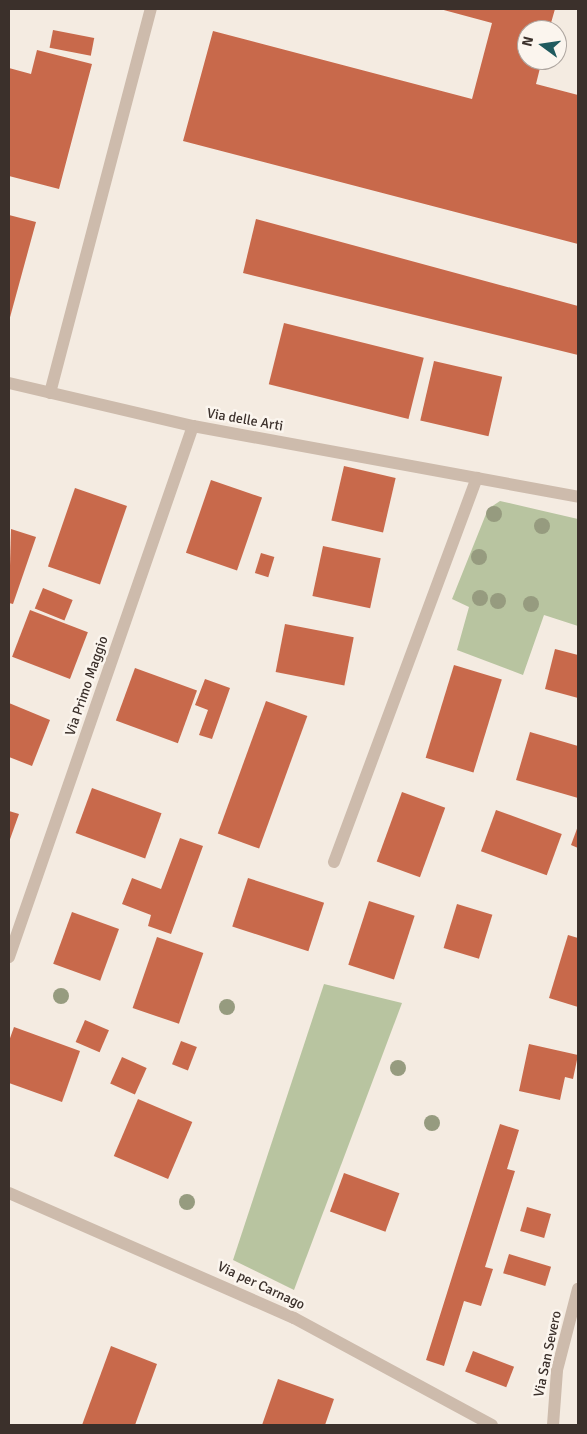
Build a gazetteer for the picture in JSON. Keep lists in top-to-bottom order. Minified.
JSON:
{"streets":{"street":["Via delle Arti","Via Primo Maggio","Via per Carnago","Via San Severo"]},"crossings":[["Via delle Arti","Via Primo Maggio"]],"north":"left"}
